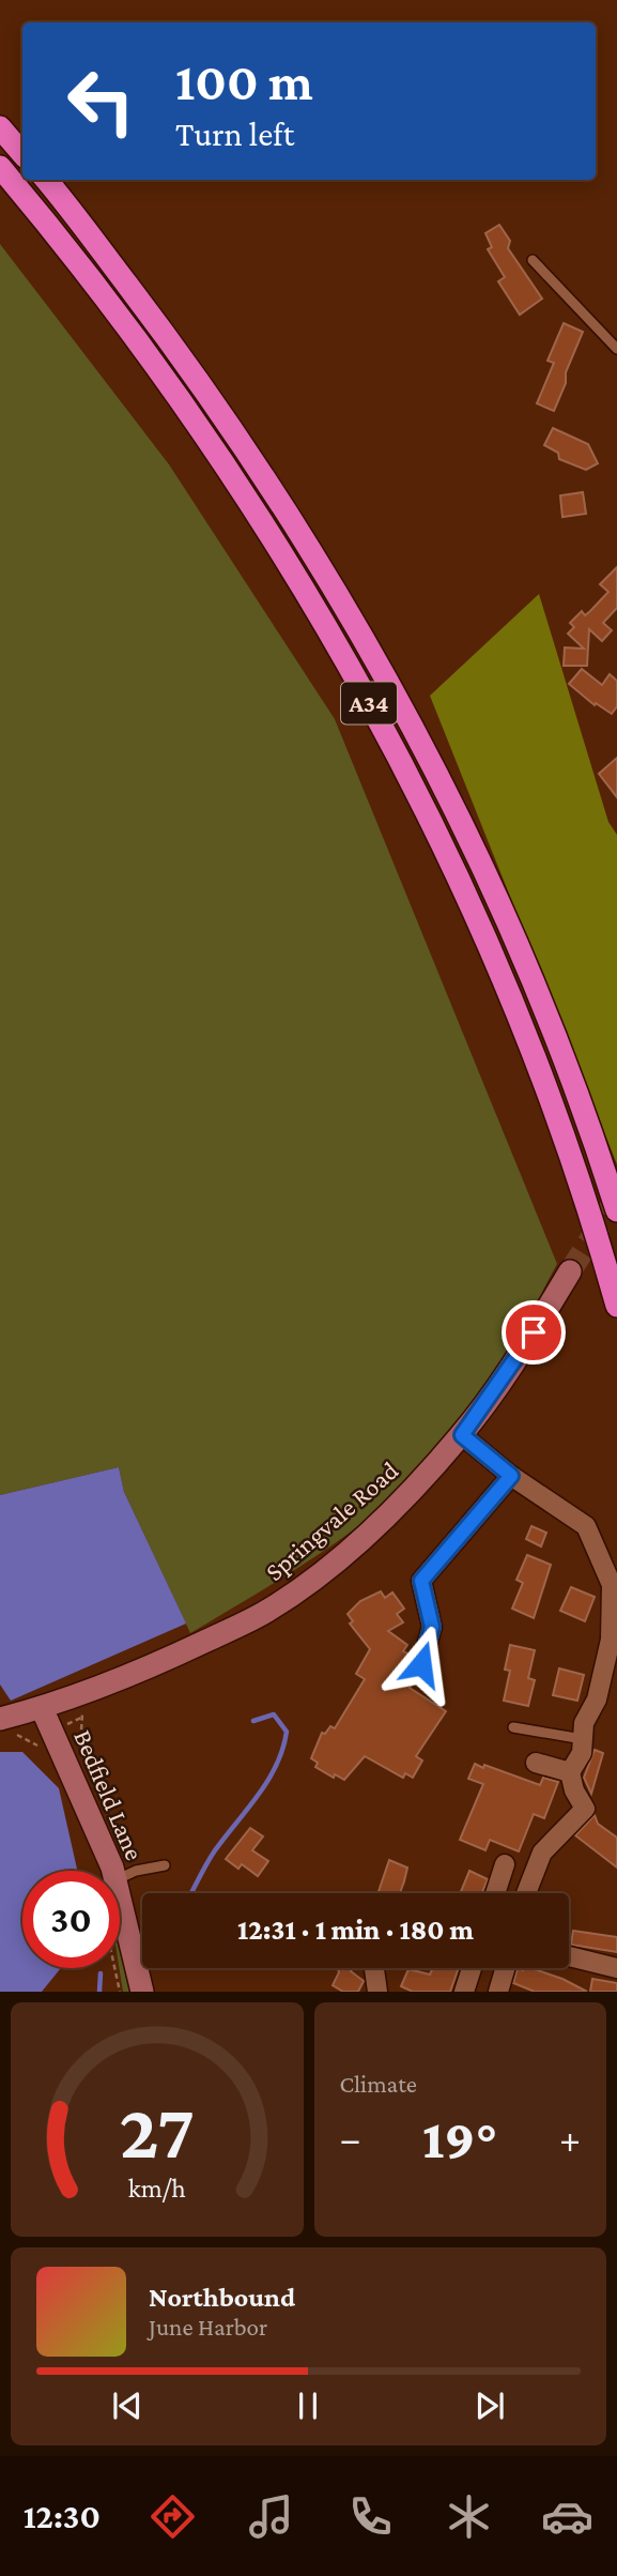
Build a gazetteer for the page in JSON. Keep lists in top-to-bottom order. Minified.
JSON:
{"streets":{"highway":["A34"],"street":["Springvale Road","Bedfield Lane"]},"crossings":[["Springvale Road","Bedfield Lane"]],"page":{"turn":["100 m","Turn left"],"limit":"30","trip":"12:31 · 1 min · 180 m","tile":"Climate","heat":["−","19°","+"],"song":["Northbound","June Harbor"],"tabs":"12:30","gauge":["27","km/h"]}}
